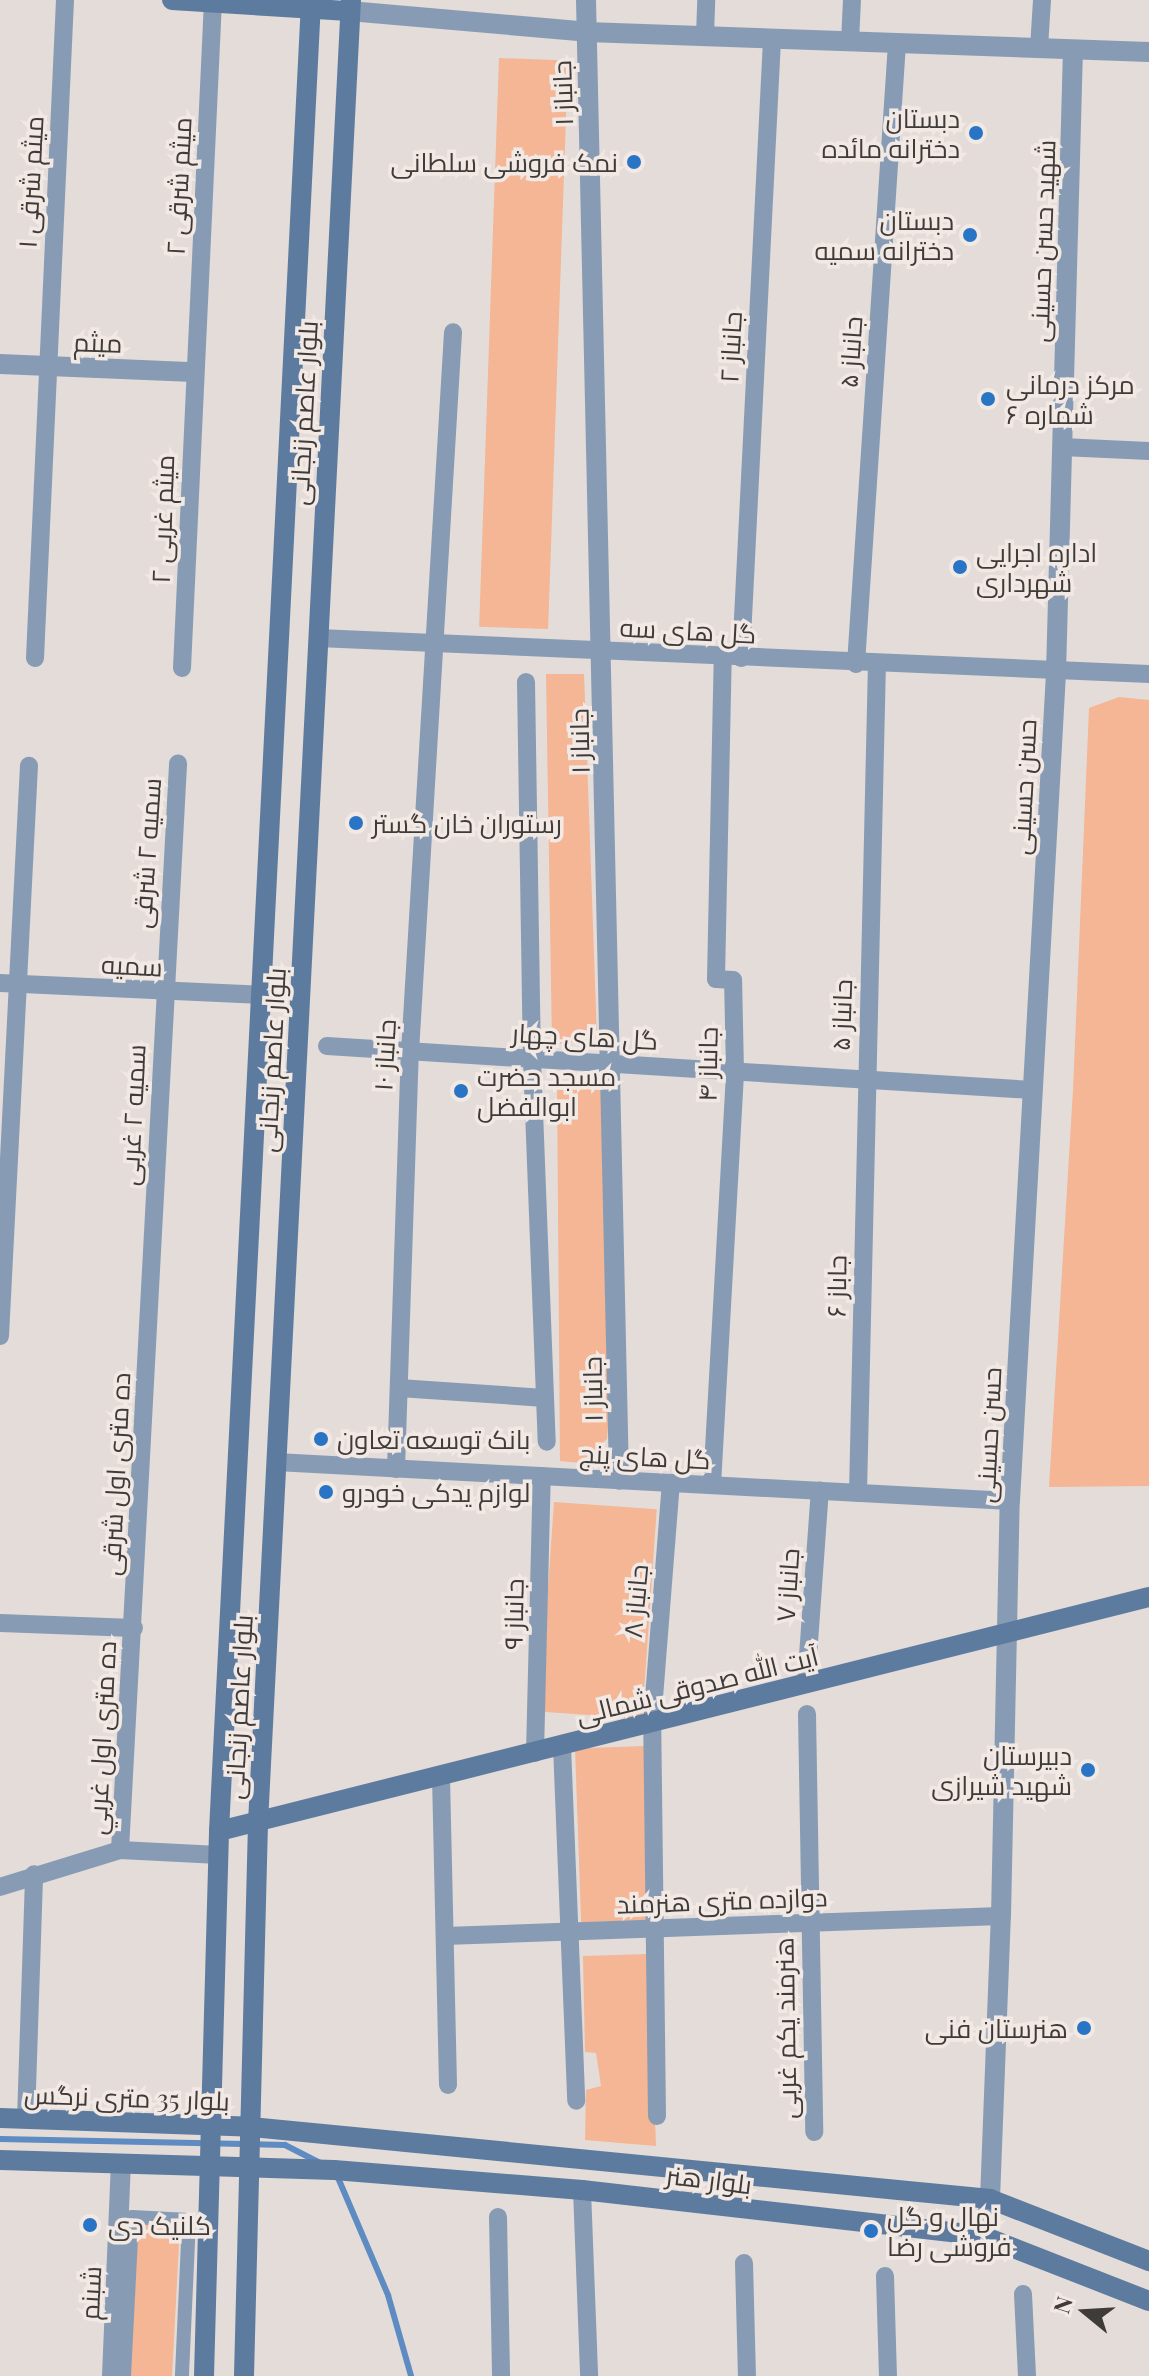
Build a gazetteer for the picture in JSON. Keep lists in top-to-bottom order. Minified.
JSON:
{"streets":{"main road":["بلوار عاصم زنجانی","آیت الله صدوقی شمالی","بلوار 35 متری نرگس","بلوار هنر"],"street":["جانباز ۱","میثم شرقی ۱","میثم شرقی ۲","شهید حسن حسینی","میثم","جانباز ۲","جانباز ۵","میثم غربی ۲","گل های سه","حسن حسینی","سمیه ۲ شرقی","سمیه","گل های چهار","جانباز ۱۰","جانباز ۴","سمیه ۲ غربی","جاباز ۶","گل های پنج","ده متری اول شرقی","جانباز ۷","جانباز ۸","جانباز ۹","ده متری اول غربي","دوازده متری هنرمند","هنرمند یکم غربی","شبنم"]},"crossings":[["جانباز ۱","گل های سه"],["جانباز ۱","گل های چهار"],["جانباز ۱","گل های پنج"],["میثم شرقی ۱","میثم"],["میثم شرقی ۲","میثم"],["میثم شرقی ۲","میثم غربی ۲"],["شهید حسن حسینی","گل های سه"],["شهید حسن حسینی","حسن حسینی"],["میثم","میثم غربی ۲"],["جانباز ۲","گل های سه"],["جانباز ۲","جانباز ۴"],["جانباز ۵","گل های سه"],["جانباز ۵","گل های چهار"],["جانباز ۵","جاباز ۶"],["بلوار عاصم زنجانی","گل های سه"],["بلوار عاصم زنجانی","سمیه"],["بلوار عاصم زنجانی","گل های پنج"],["بلوار عاصم زنجانی","آیت الله صدوقی شمالی"],["بلوار عاصم زنجانی","بلوار 35 متری نرگس"],["بلوار عاصم زنجانی","بلوار هنر"],["گل های سه","حسن حسینی"],["گل های سه","جانباز ۱۰"],["گل های سه","جانباز ۴"],["حسن حسینی","گل های چهار"],["حسن حسینی","گل های پنج"],["حسن حسینی","آیت الله صدوقی شمالی"],["حسن حسینی","دوازده متری هنرمند"],["حسن حسینی","بلوار هنر"],["سمیه ۲ شرقی","سمیه"],["سمیه ۲ شرقی","سمیه ۲ غربی"],["سمیه","سمیه ۲ غربی"],["گل های چهار","جانباز ۱۰"],["گل های چهار","جانباز ۴"],["گل های چهار","جاباز ۶"],["جانباز ۱۰","گل های پنج"],["جانباز ۴","گل های پنج"],["سمیه ۲ غربی","ده متری اول شرقی"],["جاباز ۶","گل های پنج"],["گل های پنج","جانباز ۷"],["گل های پنج","جانباز ۸"],["گل های پنج","جانباز ۹"],["ده متری اول شرقی","ده متری اول غربي"],["جانباز ۷","آیت الله صدوقی شمالی"],["جانباز ۸","آیت الله صدوقی شمالی"],["جانباز ۸","دوازده متری هنرمند"],["جانباز ۹","آیت الله صدوقی شمالی"],["دوازده متری هنرمند","هنرمند یکم غربی"],["بلوار 35 متری نرگس","بلوار هنر"]],"places":["دبستان دخترانه مائده","نمک فروشی سلطانی","دبستان دخترانه سمیه","مرکز درمانی شماره ۶","اداره اجرایی شهرداری","رستوران خان گستر","مسجد حضرت ابوالفضل","بانک توسعه تعاون","لوازم یدکی خودرو","دبیرستان شهید شیرازی","هنرستان فنی","کلنیک دی","نهال و گل فروشی رضا"],"north":"left"}
